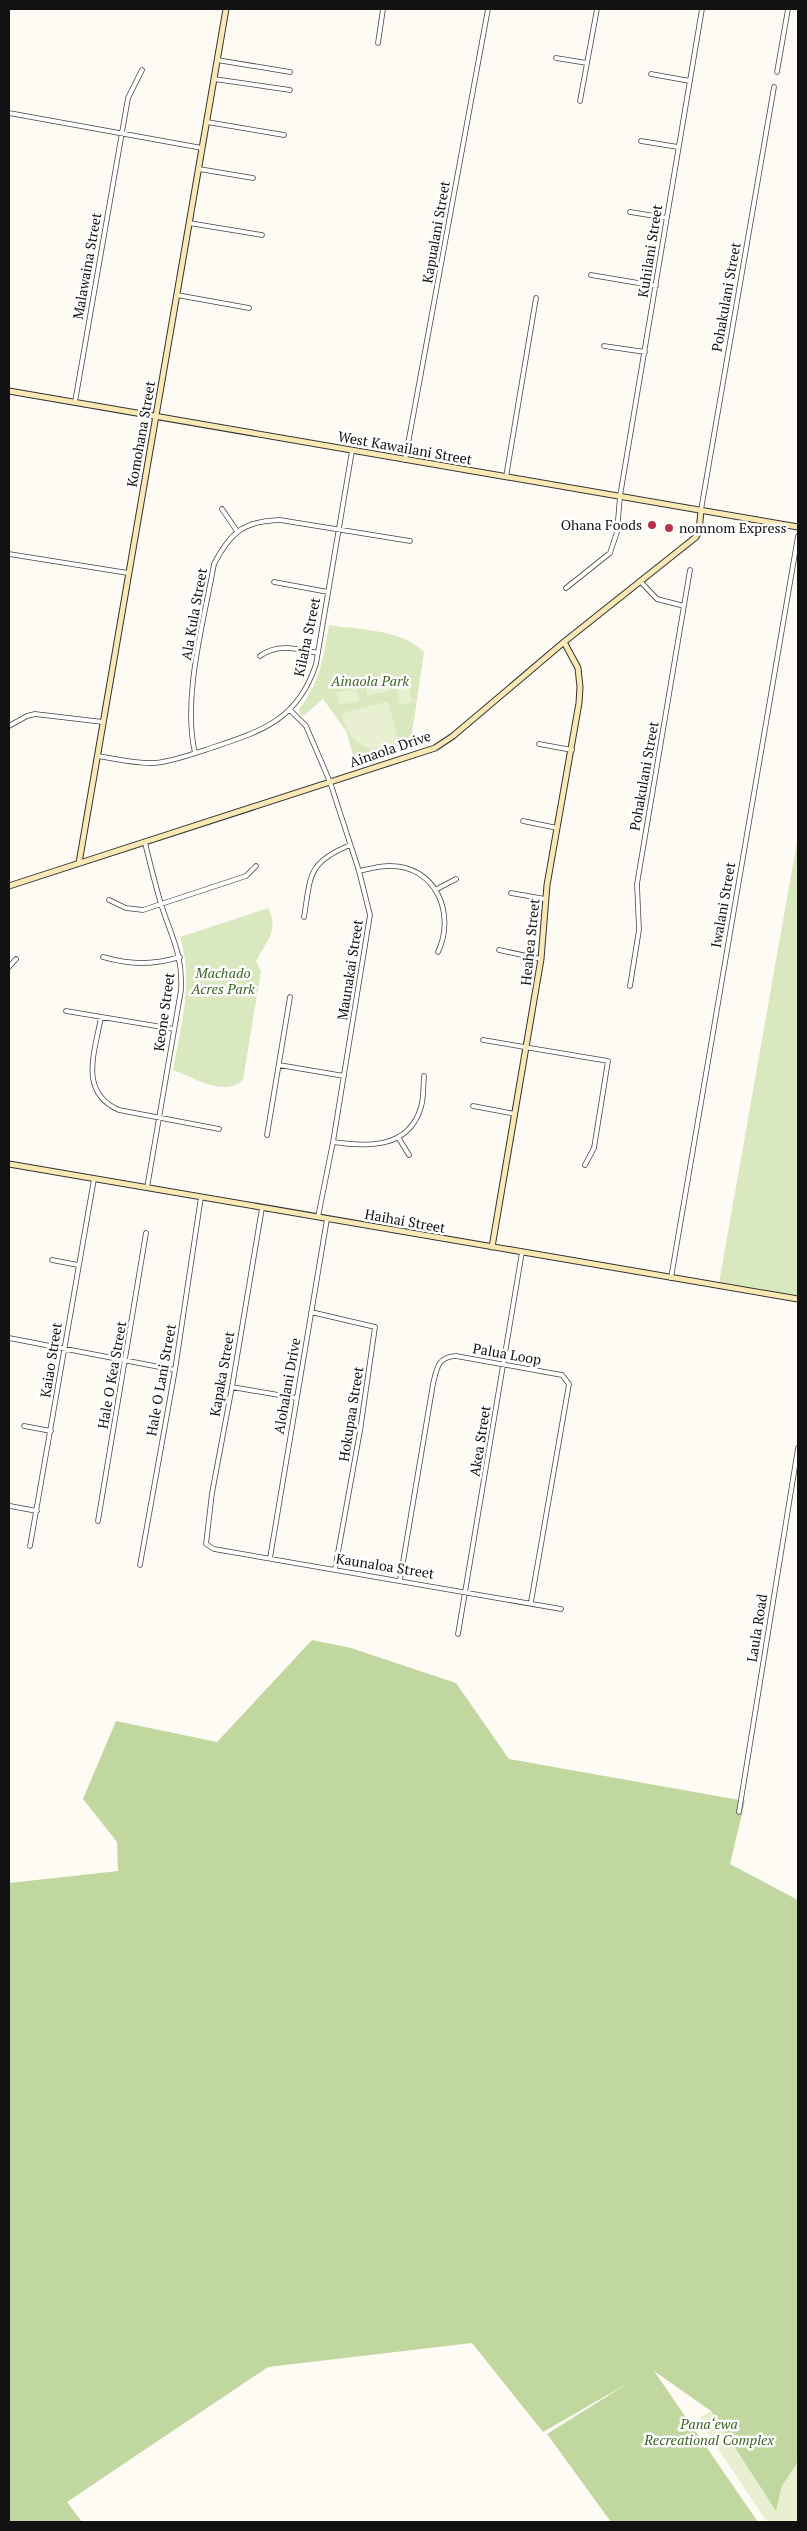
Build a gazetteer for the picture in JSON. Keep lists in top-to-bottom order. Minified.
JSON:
{"streets":{"street":["Kapualani Street","Kuhilani Street","Malawaina Street","Pohakulani Street","Komohana Street","West Kawailani Street","Ala Kula Street","Kilaha Street","Ainaola Drive","Iwalani Street","Heahea Street","Maunakai Street","Keone Street","Haihai Street","Palua Loop","Kaiao Street","Kapaka Street","Hale O Kea Street","Hale O Lani Street","Alohalani Drive","Hokupaa Street","Akea Street","Kaunaloa Street","Laula Road"]},"crossings":[["Kapualani Street","West Kawailani Street"],["Kuhilani Street","West Kawailani Street"],["Malawaina Street","West Kawailani Street"],["Pohakulani Street","West Kawailani Street"],["Pohakulani Street","Ainaola Drive"],["Komohana Street","West Kawailani Street"],["Komohana Street","Kilaha Street"],["Komohana Street","Ainaola Drive"],["West Kawailani Street","Kilaha Street"],["West Kawailani Street","Ainaola Drive"],["Ala Kula Street","Kilaha Street"],["Kilaha Street","Maunakai Street"],["Ainaola Drive","Heahea Street"],["Ainaola Drive","Maunakai Street"],["Ainaola Drive","Keone Street"],["Iwalani Street","Haihai Street"],["Heahea Street","Haihai Street"],["Maunakai Street","Haihai Street"],["Keone Street","Haihai Street"],["Haihai Street","Kaiao Street"],["Haihai Street","Kapaka Street"],["Haihai Street","Hale O Lani Street"],["Haihai Street","Alohalani Drive"],["Haihai Street","Akea Street"],["Palua Loop","Akea Street"],["Palua Loop","Kaunaloa Street"],["Kapaka Street","Kaunaloa Street"],["Alohalani Drive","Hokupaa Street"],["Alohalani Drive","Kaunaloa Street"],["Hokupaa Street","Kaunaloa Street"],["Akea Street","Kaunaloa Street"]],"parks":["Ainaola Park","Machado Acres Park","Pana‘ewa Recreational Complex"],"places":["Ohana Foods","nomnom Express"]}
